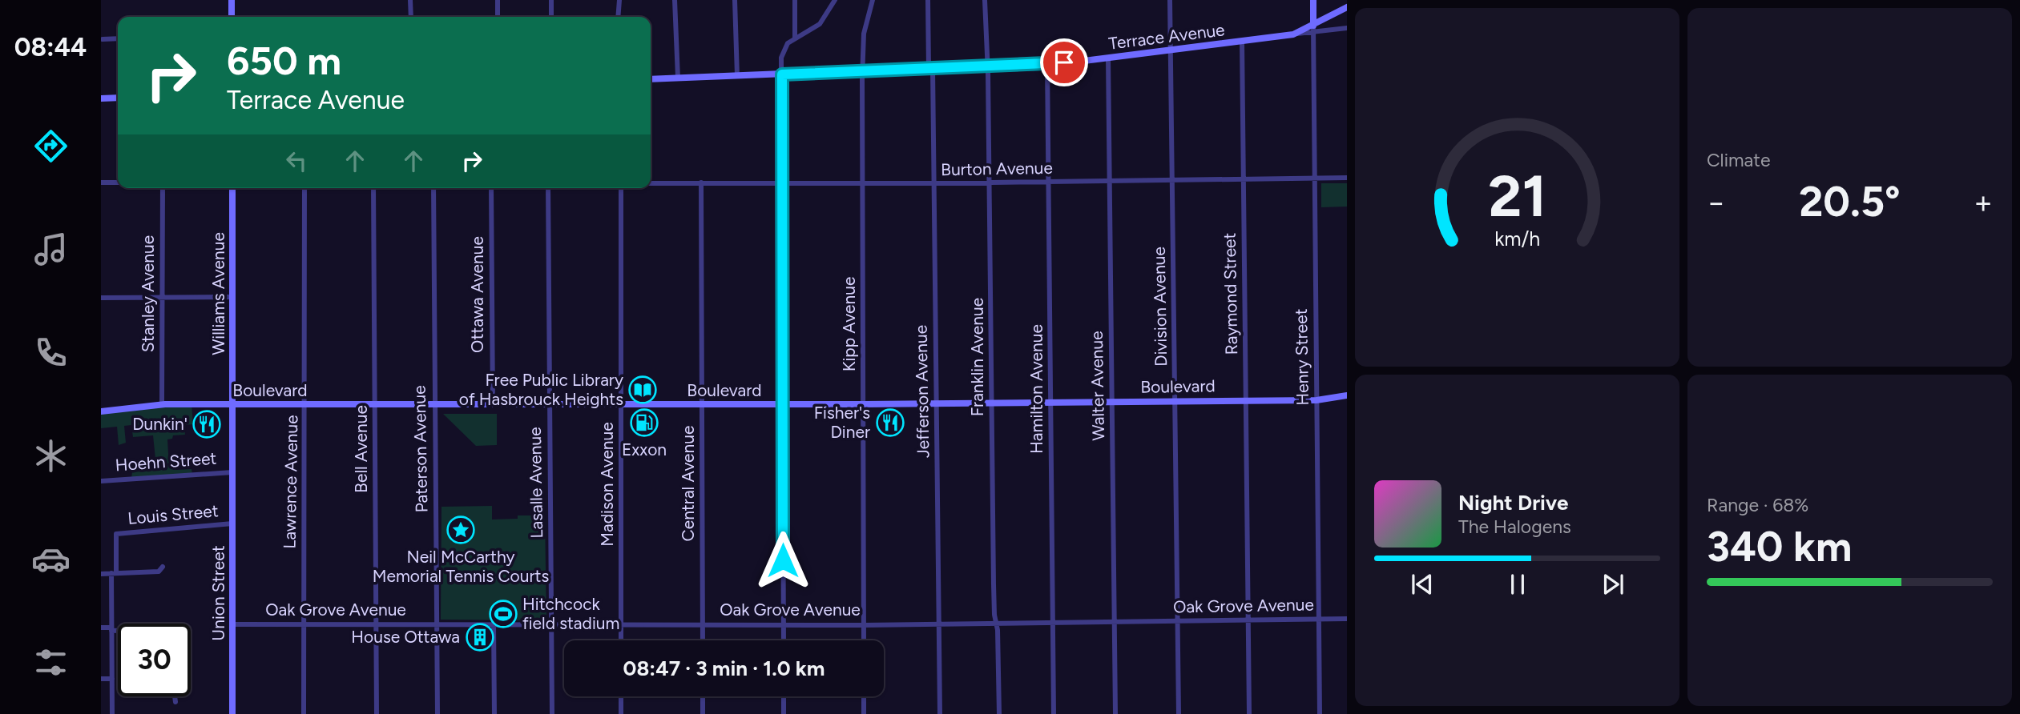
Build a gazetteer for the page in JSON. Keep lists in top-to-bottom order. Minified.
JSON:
{"streets":{"street":["Terrace Avenue","Burton Avenue","Stanley Avenue","Williams Avenue","Raymond Street","Ottawa Avenue","Division Avenue","Kipp Avenue","Franklin Avenue","Henry Street","Walter Avenue","Boulevard","Hamilton Avenue","Jefferson Avenue","Bell Avenue","Paterson Avenue","Hoehn Street","Lawrence Avenue","Lasalle Avenue","Central Avenue","Madison Avenue","Louis Street","Union Street","Oak Grove Avenue"]},"crossings":[["Terrace Avenue","Raymond Street"],["Terrace Avenue","Division Avenue"],["Terrace Avenue","Kipp Avenue"],["Terrace Avenue","Franklin Avenue"],["Terrace Avenue","Henry Street"],["Terrace Avenue","Walter Avenue"],["Terrace Avenue","Hamilton Avenue"],["Terrace Avenue","Jefferson Avenue"],["Burton Avenue","Raymond Street"],["Burton Avenue","Division Avenue"],["Burton Avenue","Kipp Avenue"],["Burton Avenue","Franklin Avenue"],["Burton Avenue","Henry Street"],["Burton Avenue","Walter Avenue"],["Burton Avenue","Hamilton Avenue"],["Burton Avenue","Jefferson Avenue"],["Burton Avenue","Central Avenue"],["Stanley Avenue","Boulevard"],["Williams Avenue","Boulevard"],["Williams Avenue","Hoehn Street"],["Williams Avenue","Union Street"],["Raymond Street","Boulevard"],["Raymond Street","Oak Grove Avenue"],["Ottawa Avenue","Boulevard"],["Division Avenue","Boulevard"],["Division Avenue","Oak Grove Avenue"],["Kipp Avenue","Boulevard"],["Kipp Avenue","Oak Grove Avenue"],["Franklin Avenue","Boulevard"],["Franklin Avenue","Oak Grove Avenue"],["Henry Street","Boulevard"],["Henry Street","Oak Grove Avenue"],["Walter Avenue","Boulevard"],["Walter Avenue","Oak Grove Avenue"],["Boulevard","Hamilton Avenue"],["Boulevard","Jefferson Avenue"],["Boulevard","Bell Avenue"],["Boulevard","Paterson Avenue"],["Boulevard","Lawrence Avenue"],["Boulevard","Lasalle Avenue"],["Boulevard","Central Avenue"],["Boulevard","Madison Avenue"],["Hamilton Avenue","Oak Grove Avenue"],["Jefferson Avenue","Oak Grove Avenue"],["Bell Avenue","Oak Grove Avenue"],["Paterson Avenue","Oak Grove Avenue"],["Hoehn Street","Union Street"],["Lawrence Avenue","Oak Grove Avenue"],["Lasalle Avenue","Oak Grove Avenue"],["Central Avenue","Oak Grove Avenue"],["Madison Avenue","Oak Grove Avenue"],["Louis Street","Union Street"],["Union Street","Oak Grove Avenue"]],"places":{"library":["Free Public Library of Hasbrouck Heights"],"fuel station":["Exxon"],"restaurant":["Fisher's Diner","Dunkin'"],"place":["Neil McCarthy Memorial Tennis Courts"],"sports":["Hitchcock field stadium"],"building":["House Ottawa"]},"page":{"tabs":"08:44","tile":["Climate",["Range · 68%","340 km"]],"turn":["650 m","Terrace Avenue"],"heat":["−","20.5°","+"],"song":["Night Drive","The Halogens"],"limit":"30","trip":"08:47 · 3 min · 1.0 km","gauge":["21","km/h"]}}
